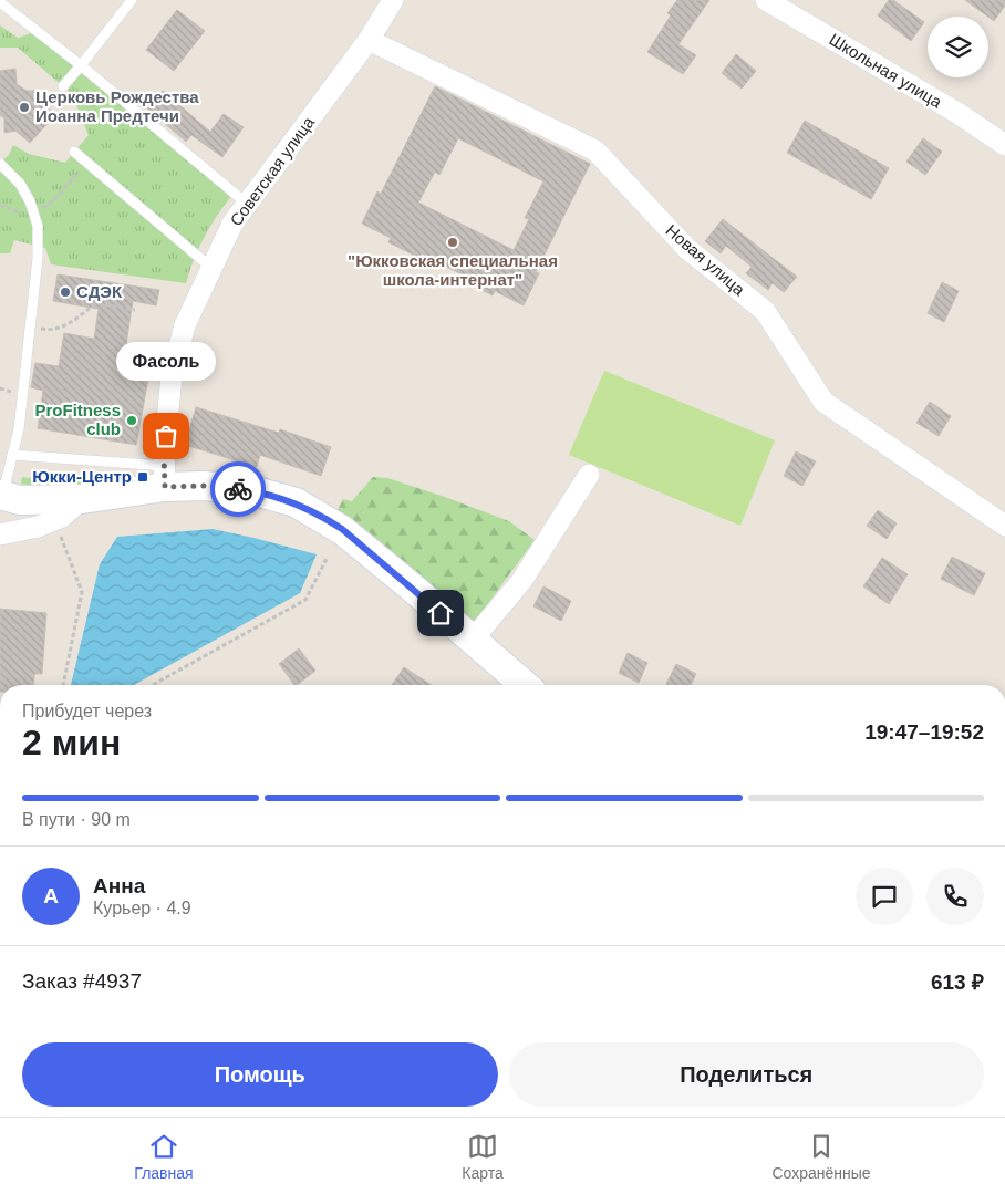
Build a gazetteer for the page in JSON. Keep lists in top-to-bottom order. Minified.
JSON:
{"streets":{"street":["Школьная улица","Советская улица","Новая улица"]},"crossings":[["Советская улица","Новая улица"]],"places":{"other":["Церковь Рождества Иоанна Предтечи","\"Юкковская специальная школа-интернат\"","СДЭК","ProFitness club","Фасоль"],"transit":["Юкки-Центр"]},"page":{"bubble":"Фасоль","heading":["2 мин","Прибудет через","19:47–19:52"],"panel":["Анна","Курьер · 4.9","Заказ #4937","613 ₽"],"bar":"В пути · 90 m","round":"А","buttons":["Помощь","Поделиться"],"tabs":["Главная","Карта","Сохранённые"]}}
